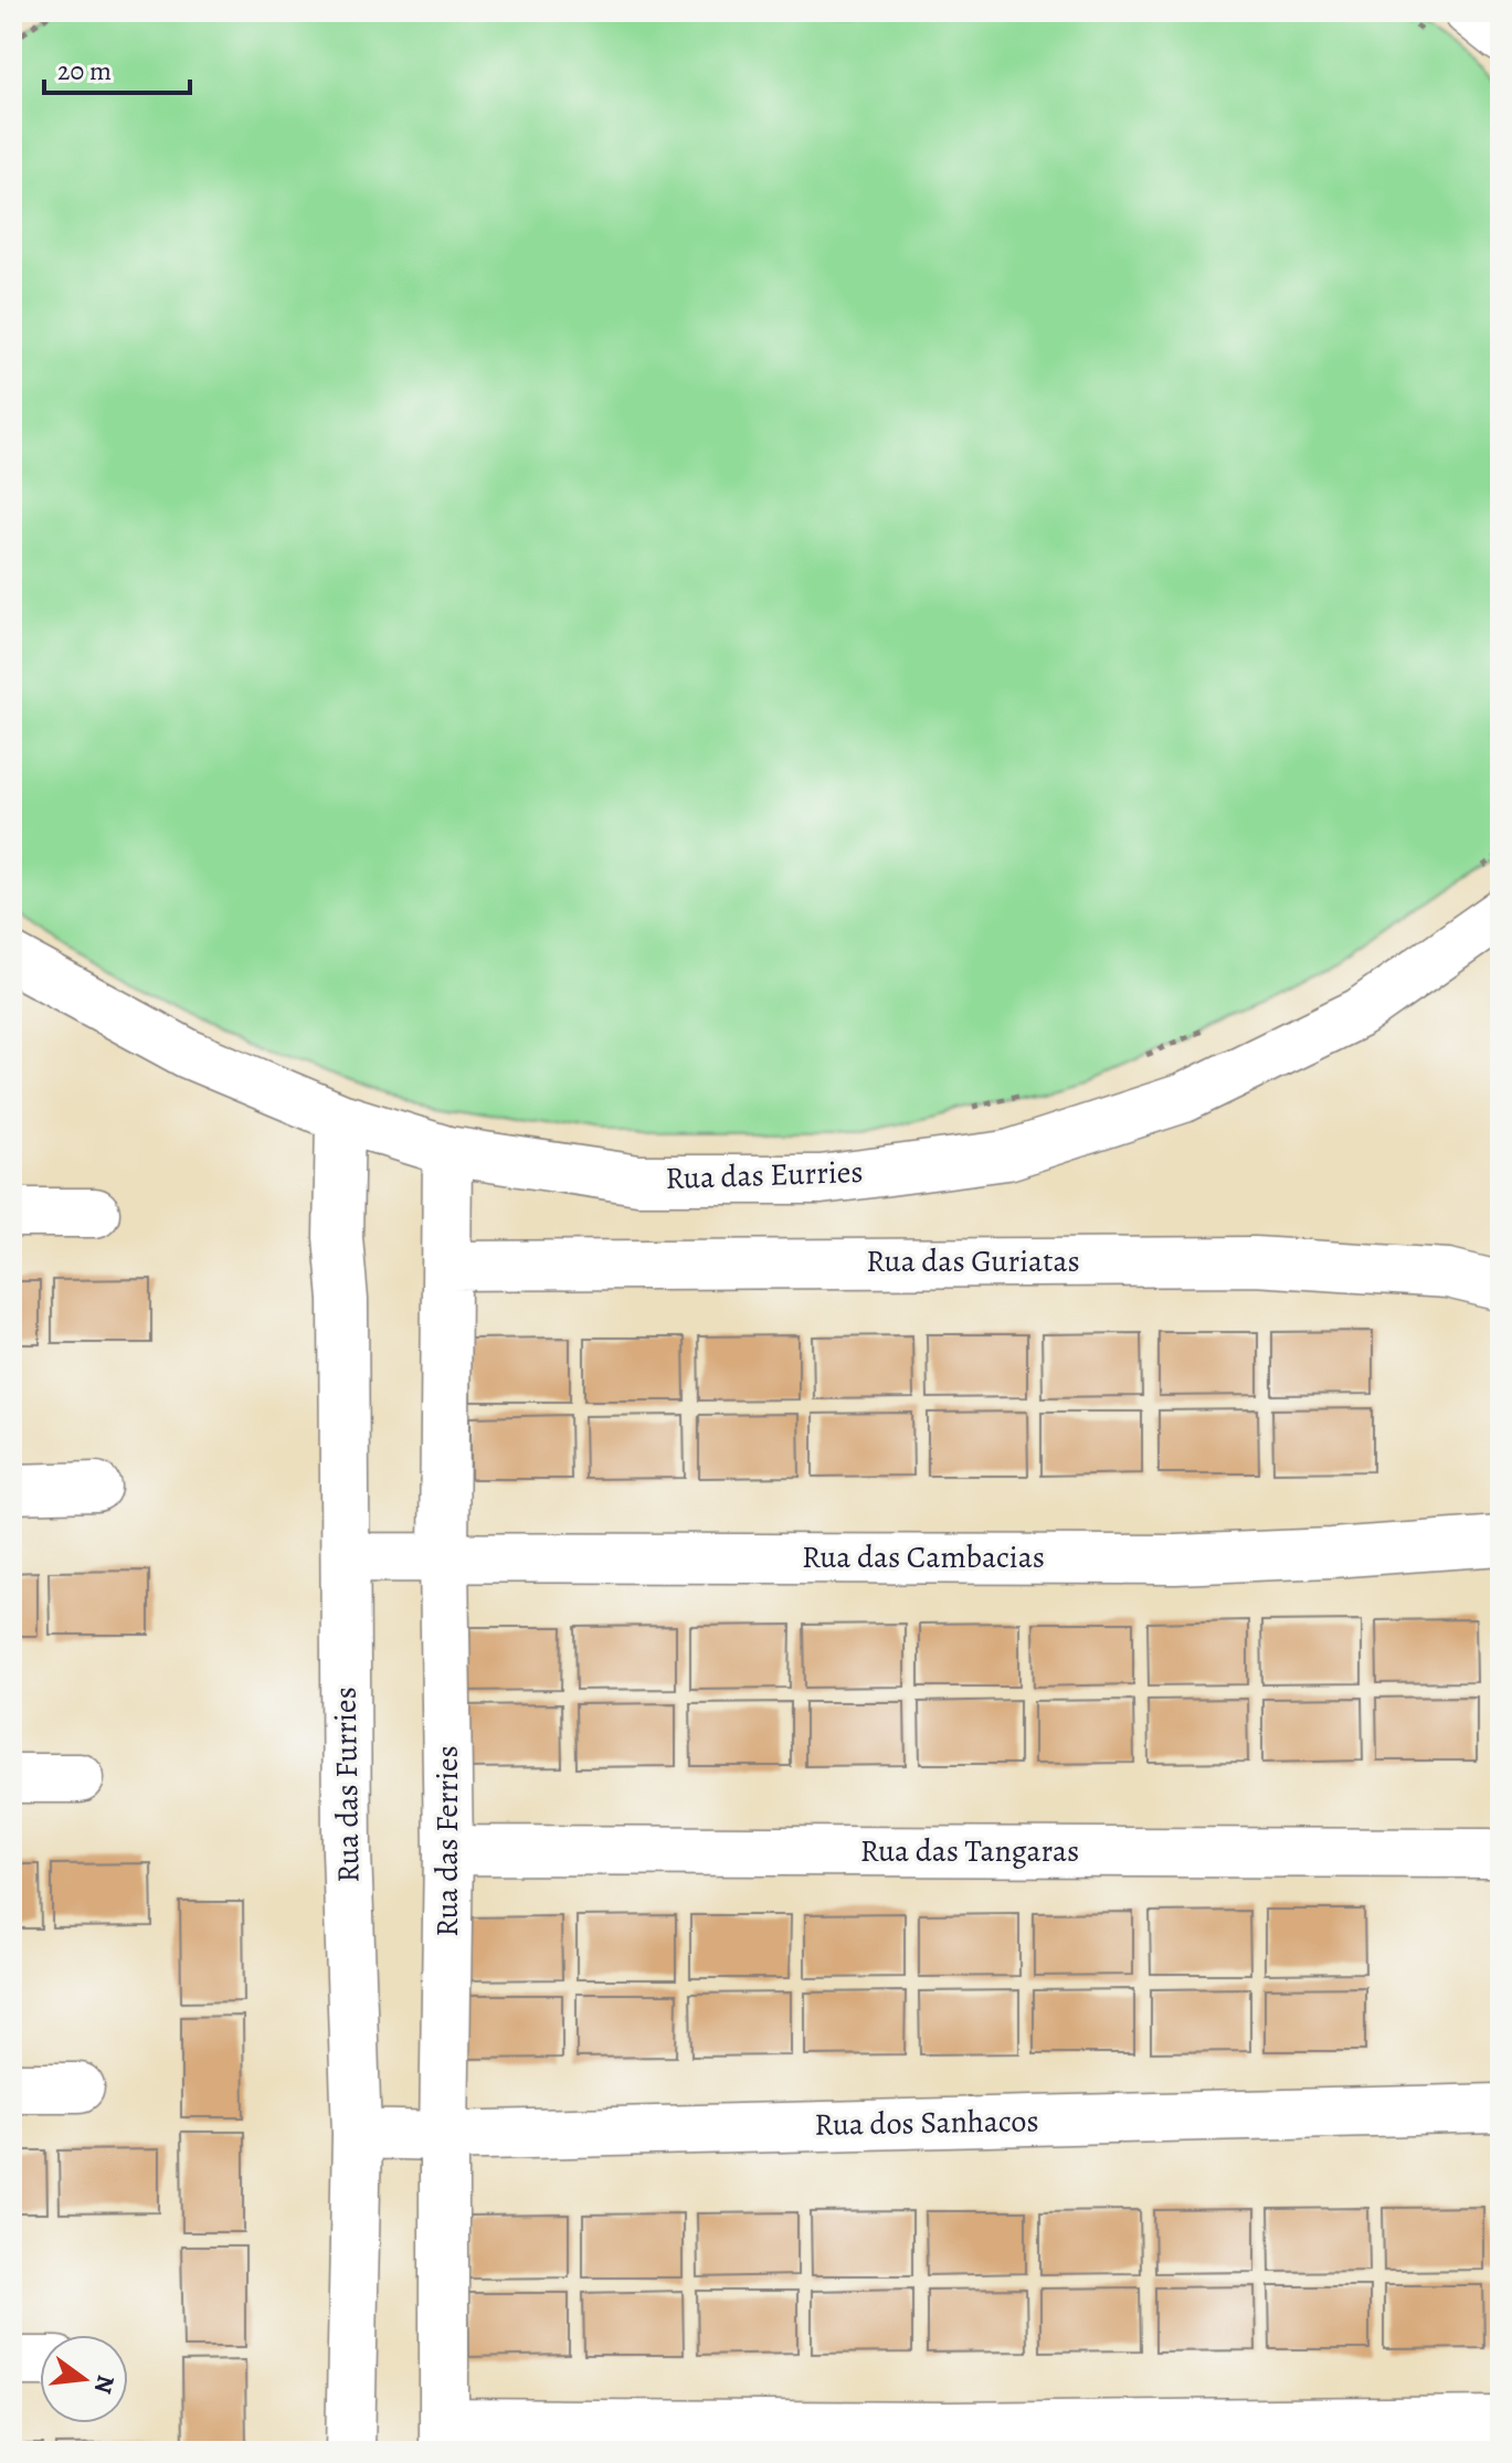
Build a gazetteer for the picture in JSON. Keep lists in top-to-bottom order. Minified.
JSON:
{"streets":{"street":["Rua das Eurries","Rua das Guriatas","Rua das Cambacias","Rua das Furries","Rua das Ferries","Rua das Tangaras","Rua dos Sanhacos"]},"crossings":[["Rua das Eurries","Rua das Furries"],["Rua das Eurries","Rua das Ferries"],["Rua das Guriatas","Rua das Ferries"],["Rua das Cambacias","Rua das Furries"],["Rua das Cambacias","Rua das Ferries"],["Rua das Furries","Rua dos Sanhacos"],["Rua das Ferries","Rua das Tangaras"],["Rua das Ferries","Rua dos Sanhacos"]],"scale_bar":"20 m","north":"right"}
